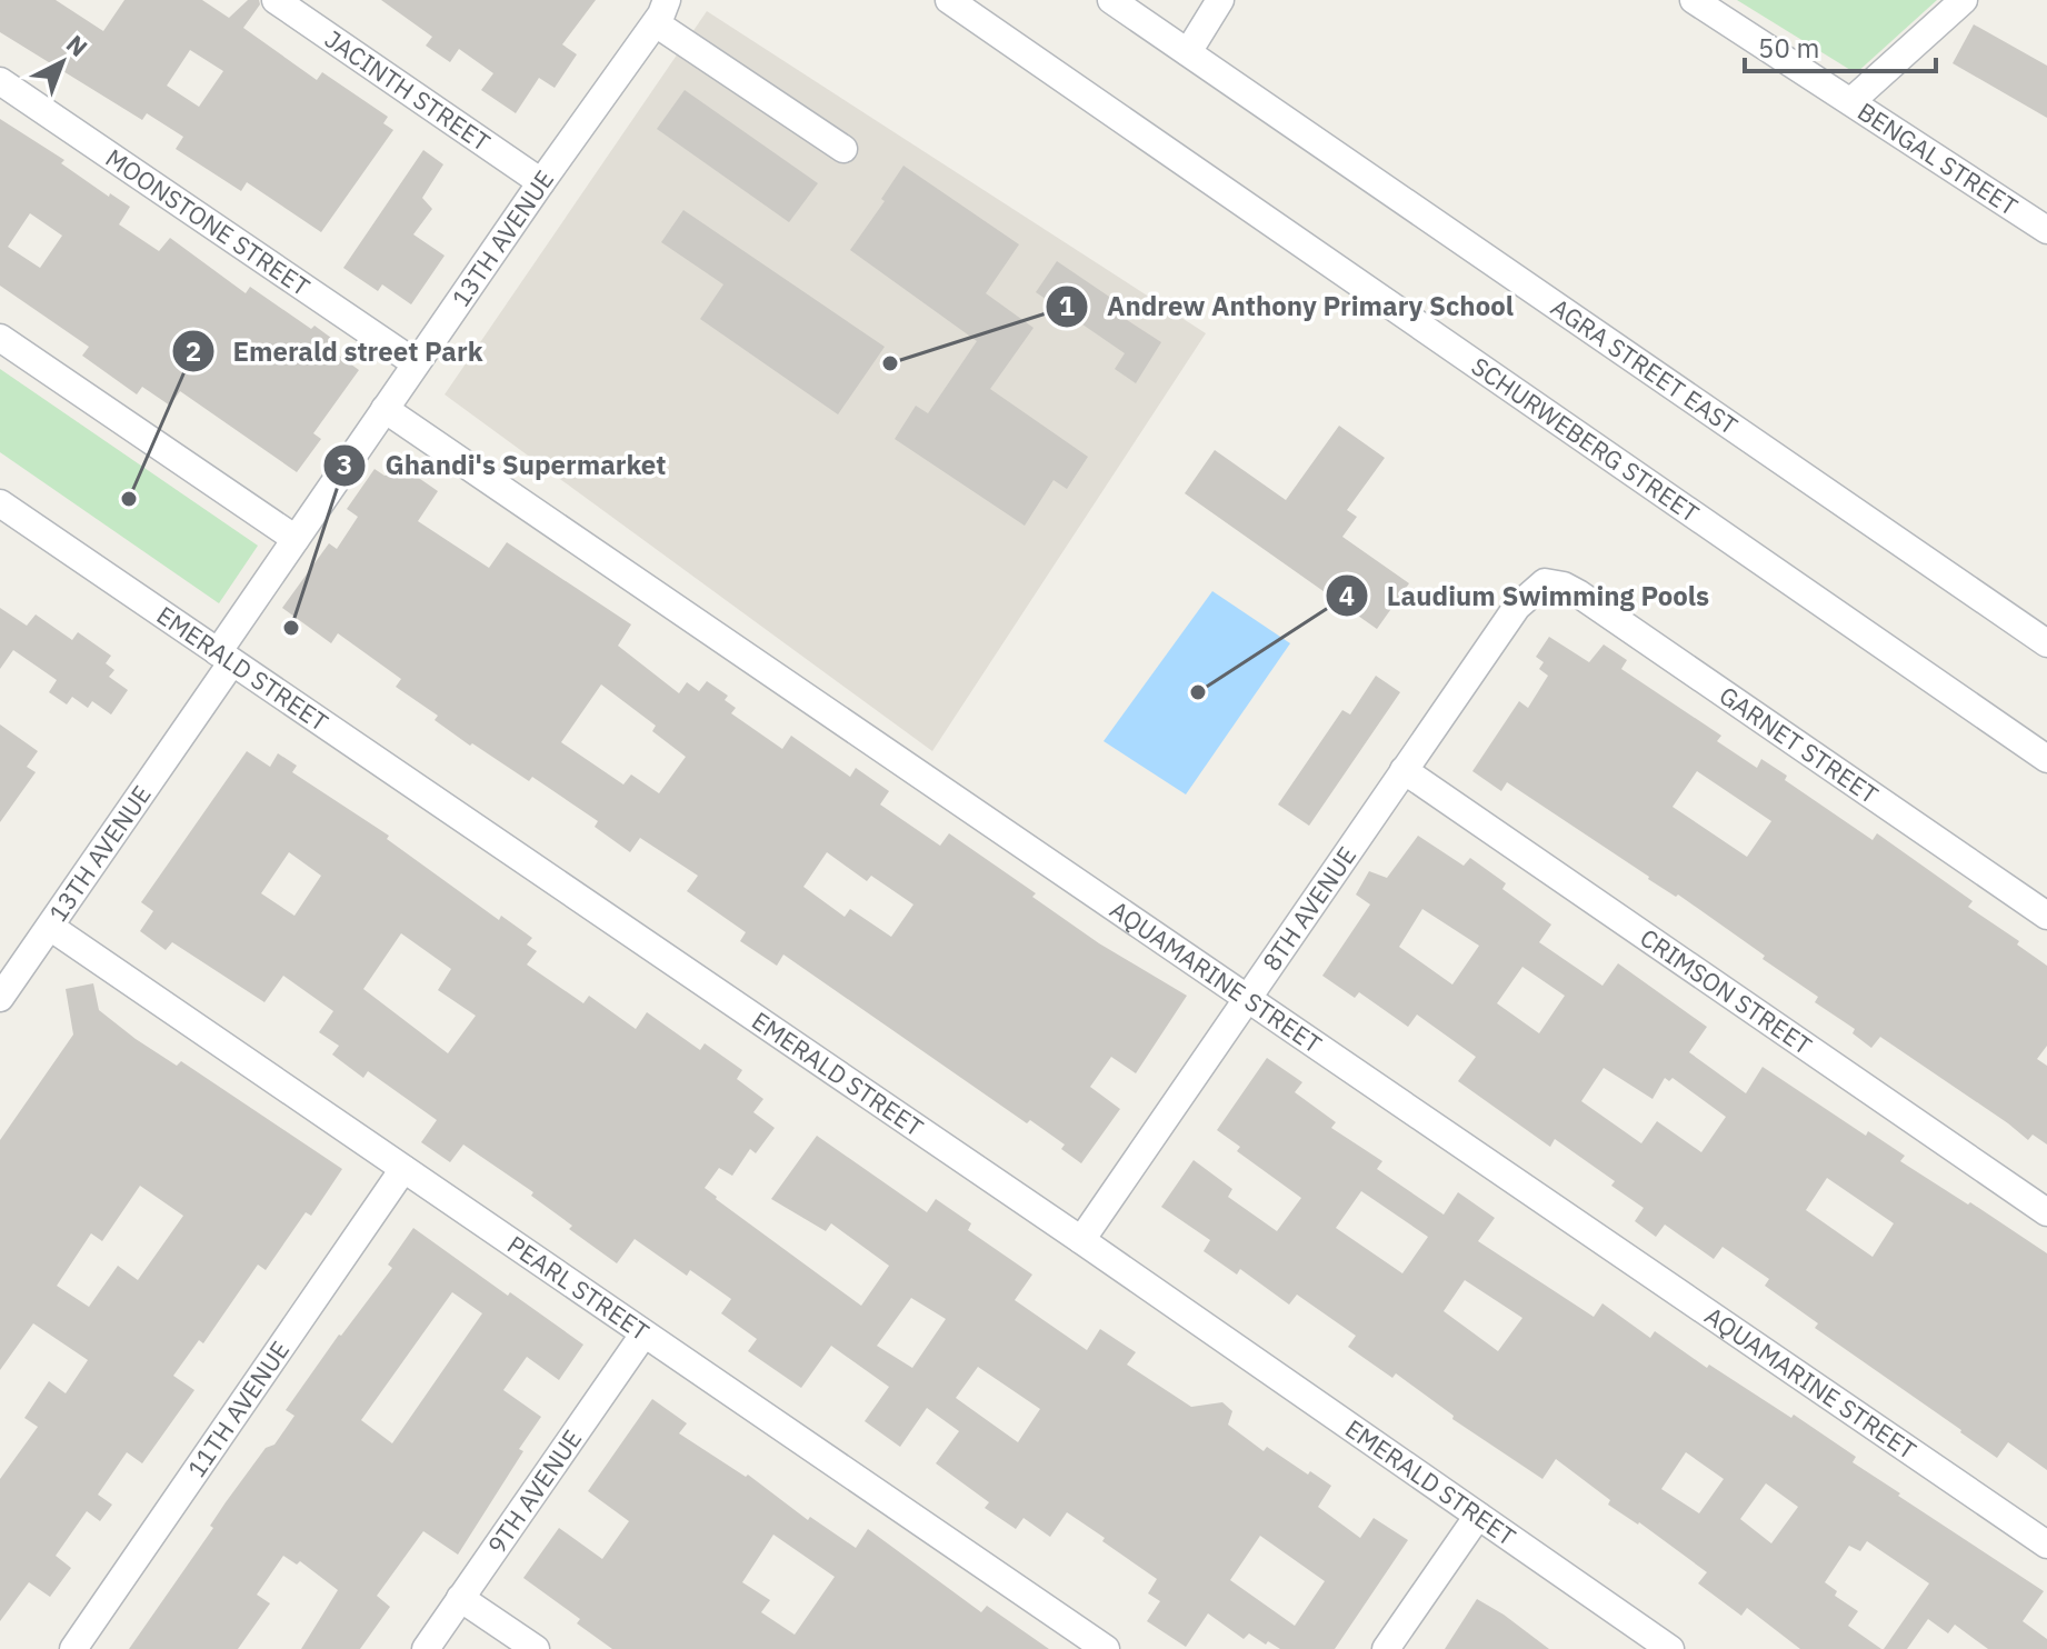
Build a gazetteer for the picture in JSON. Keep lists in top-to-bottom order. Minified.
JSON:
{"streets":{"street":["JACINTH STREET","BENGAL STREET","MOONSTONE STREET","13TH AVENUE","AGRA STREET EAST","SCHURWEBERG STREET","EMERALD STREET","GARNET STREET","8TH AVENUE","AQUAMARINE STREET","CRIMSON STREET","PEARL STREET","11TH AVENUE","9TH AVENUE"]},"crossings":[["JACINTH STREET","13TH AVENUE"],["MOONSTONE STREET","13TH AVENUE"],["13TH AVENUE","EMERALD STREET"],["13TH AVENUE","AQUAMARINE STREET"],["13TH AVENUE","PEARL STREET"],["EMERALD STREET","8TH AVENUE"],["GARNET STREET","8TH AVENUE"],["8TH AVENUE","AQUAMARINE STREET"],["8TH AVENUE","CRIMSON STREET"],["PEARL STREET","11TH AVENUE"],["PEARL STREET","9TH AVENUE"]],"places":["Andrew Anthony Primary School","Emerald street Park","Ghandi's Supermarket","Laudium Swimming Pools"],"scale_bar":"50 m","north":"top right"}
